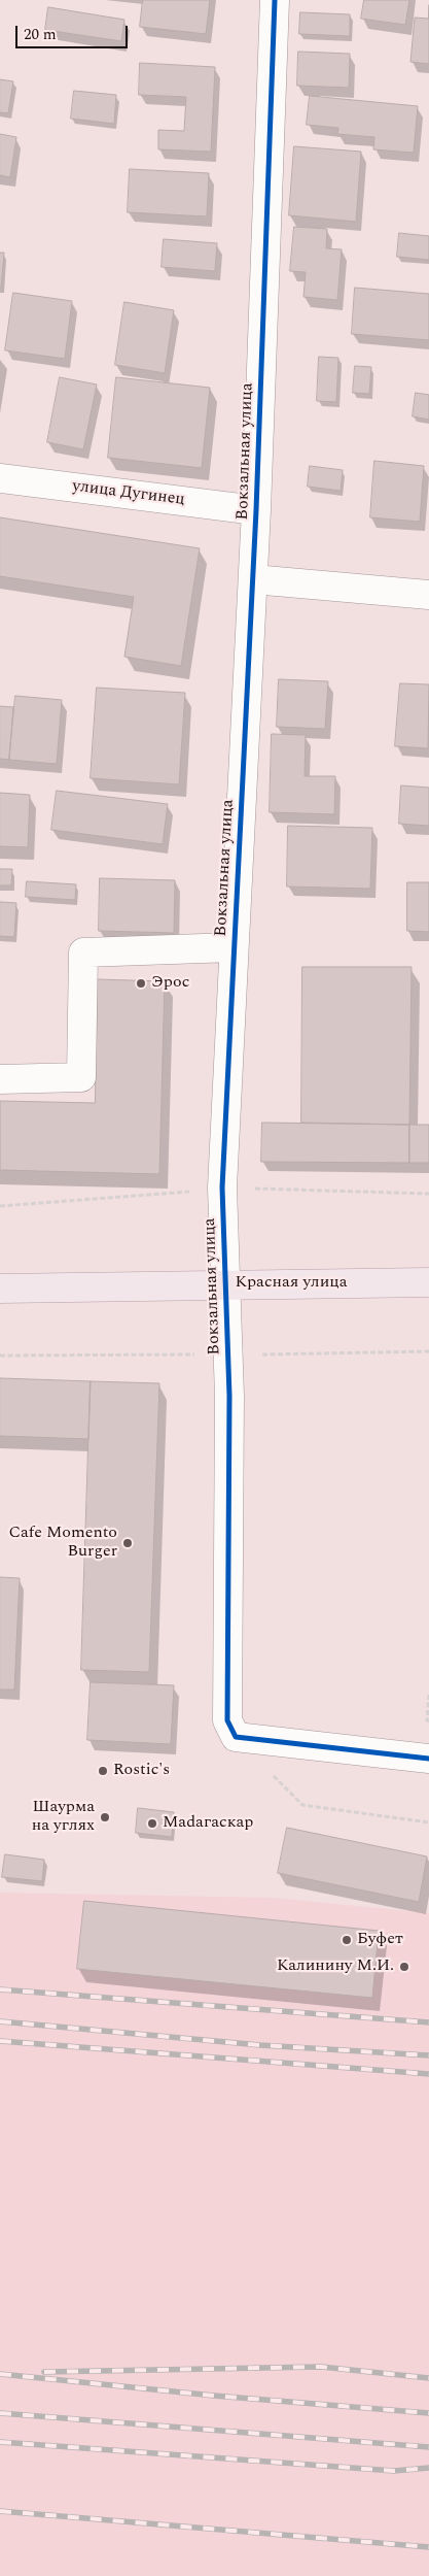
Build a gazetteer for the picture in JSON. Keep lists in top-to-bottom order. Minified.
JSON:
{"streets":{"main road":["Красная улица"],"street":["Вокзальная улица","улица Дугинец"]},"crossings":[["Вокзальная улица","улица Дугинец"],["Вокзальная улица","Красная улица"]],"places":["Эрос","Cafe Momento Burger","Rostic's","Шаурма на углях","Madaгаскар","Буфет","Калинину М.И."],"scale_bar":"20 m"}
